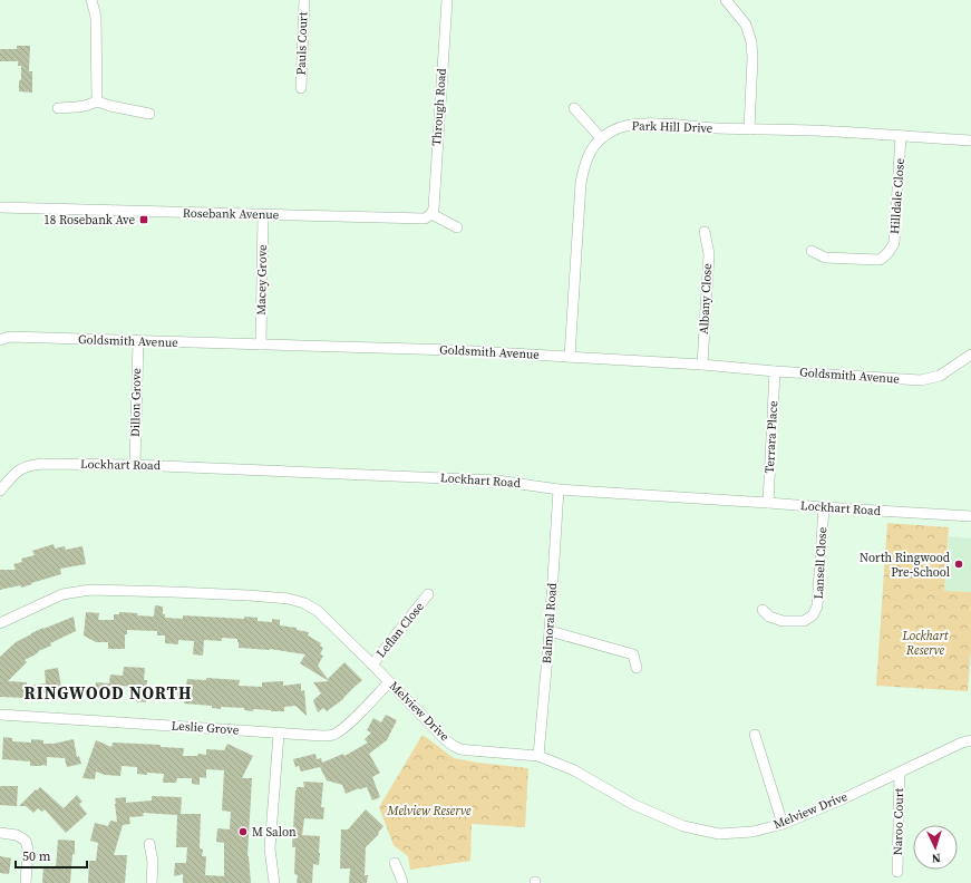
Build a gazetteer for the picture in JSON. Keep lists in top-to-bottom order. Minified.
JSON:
{"streets":{"street":["Pauls Court","Through Road","Park Hill Drive","Hilldale Close","Rosebank Avenue","Macey Grove","Albany Close","Goldsmith Avenue","Dillon Grove","Terrara Place","Lockhart Road","Lansell Close","Balmoral Road","Leflan Close","Melview Drive","Leslie Grove","Naroo Court"]},"crossings":[["Through Road","Rosebank Avenue"],["Park Hill Drive","Hilldale Close"],["Park Hill Drive","Goldsmith Avenue"],["Rosebank Avenue","Macey Grove"],["Macey Grove","Goldsmith Avenue"],["Albany Close","Goldsmith Avenue"],["Goldsmith Avenue","Dillon Grove"],["Goldsmith Avenue","Terrara Place"],["Dillon Grove","Lockhart Road"],["Terrara Place","Lockhart Road"],["Lockhart Road","Lansell Close"],["Lockhart Road","Balmoral Road"],["Balmoral Road","Melview Drive"],["Leflan Close","Melview Drive"],["Melview Drive","Leslie Grove"],["Melview Drive","Naroo Court"]],"districts":["RINGWOOD NORTH"],"parks":["Lockhart Reserve","Melview Reserve"],"places":{"transit":["18 Rosebank Ave"],"other":["North Ringwood Pre-School","M Salon"]},"scale_bar":"50 m","north":"bottom"}
